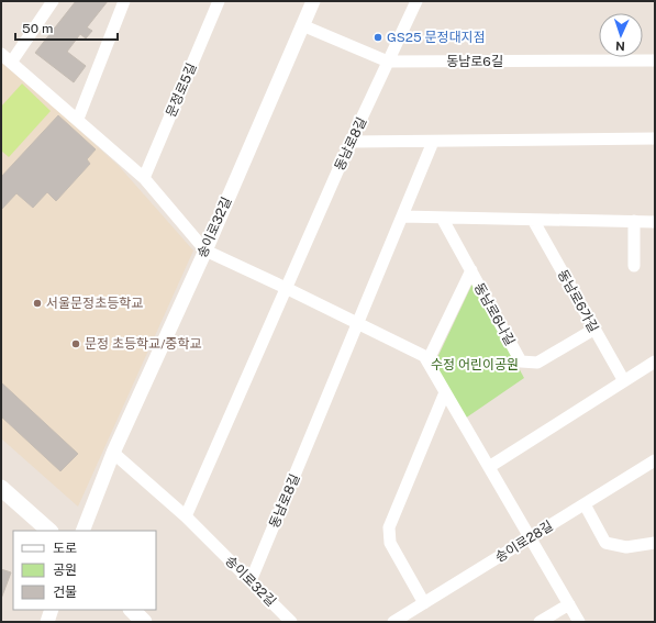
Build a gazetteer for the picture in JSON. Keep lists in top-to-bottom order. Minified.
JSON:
{"streets":{"street":["동남로6길","문정로5길","동남로8길","송이로32길","동남로6가길","동남로6나길","송이로28길"]},"crossings":[["동남로6길","동남로8길"],["동남로6길","송이로32길"],["동남로8길","송이로32길"],["동남로6가길","동남로6나길"]],"parks":["수정 어린이공원"],"places":["GS25 문정대지점","서울문정초등학교","문정 초등학교/중학교"],"legend":["도로","공원","건물"],"scale_bar":"50 m","north":"bottom"}
